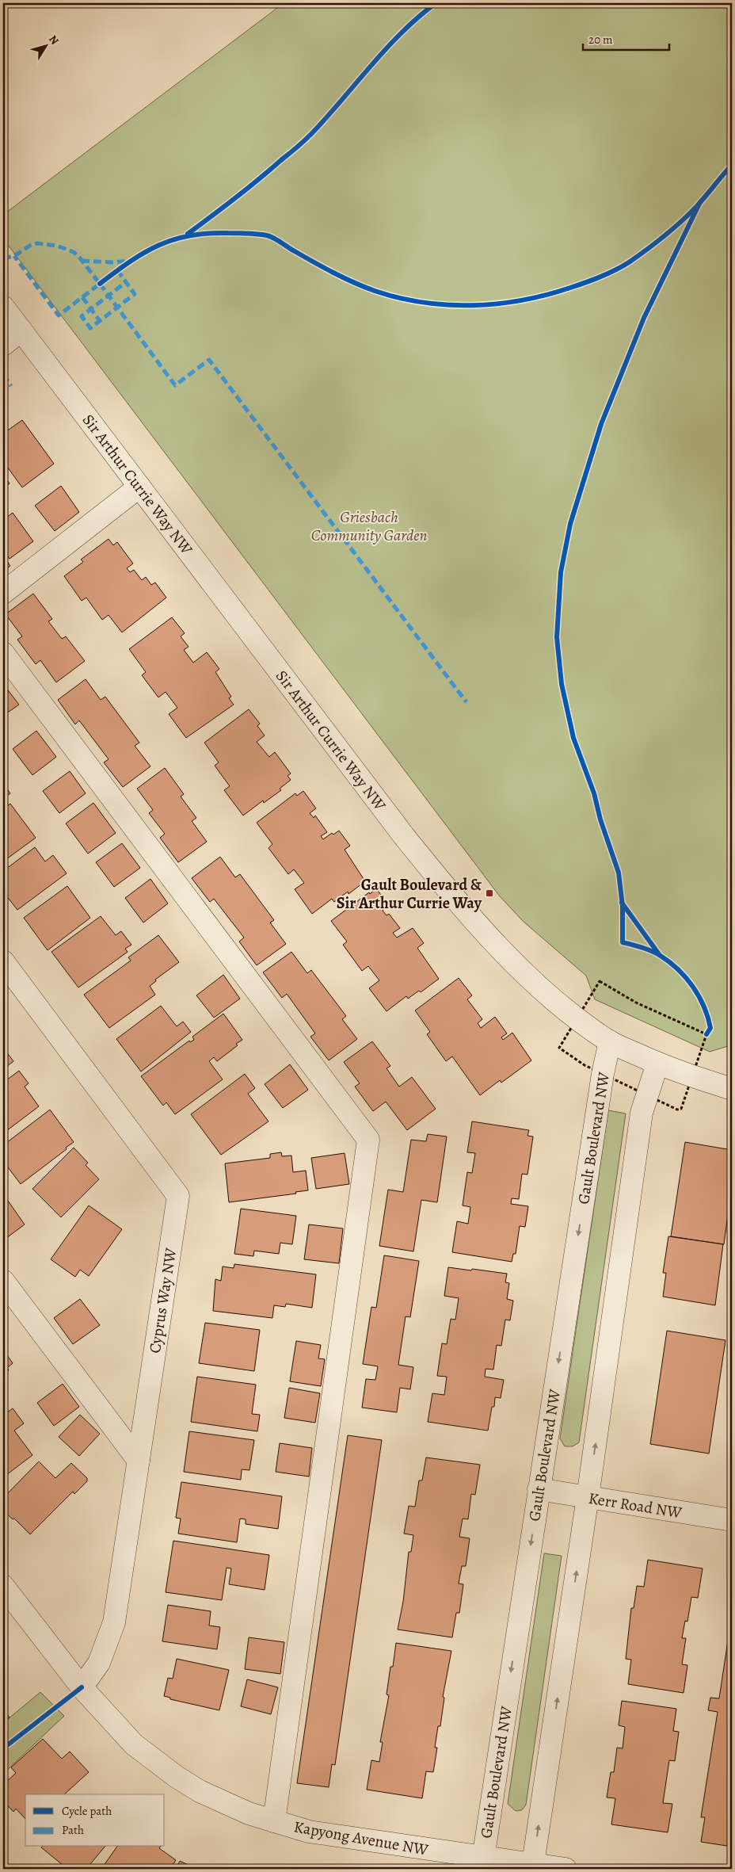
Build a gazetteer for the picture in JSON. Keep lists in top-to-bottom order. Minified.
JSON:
{"streets":{"street":["Sir Arthur Currie Way NW","Gault Boulevard NW","Cyprus Way NW","Kerr Road NW","Kapyong Avenue NW"]},"crossings":[["Sir Arthur Currie Way NW","Gault Boulevard NW"],["Gault Boulevard NW","Kerr Road NW"],["Gault Boulevard NW","Kapyong Avenue NW"],["Cyprus Way NW","Kapyong Avenue NW"]],"parks":["Griesbach Community Garden"],"places":{"transit":["Gault Boulevard & Sir Arthur Currie Way"]},"legend":["Cycle path","Path"],"scale_bar":"20 m","north":"top right"}
